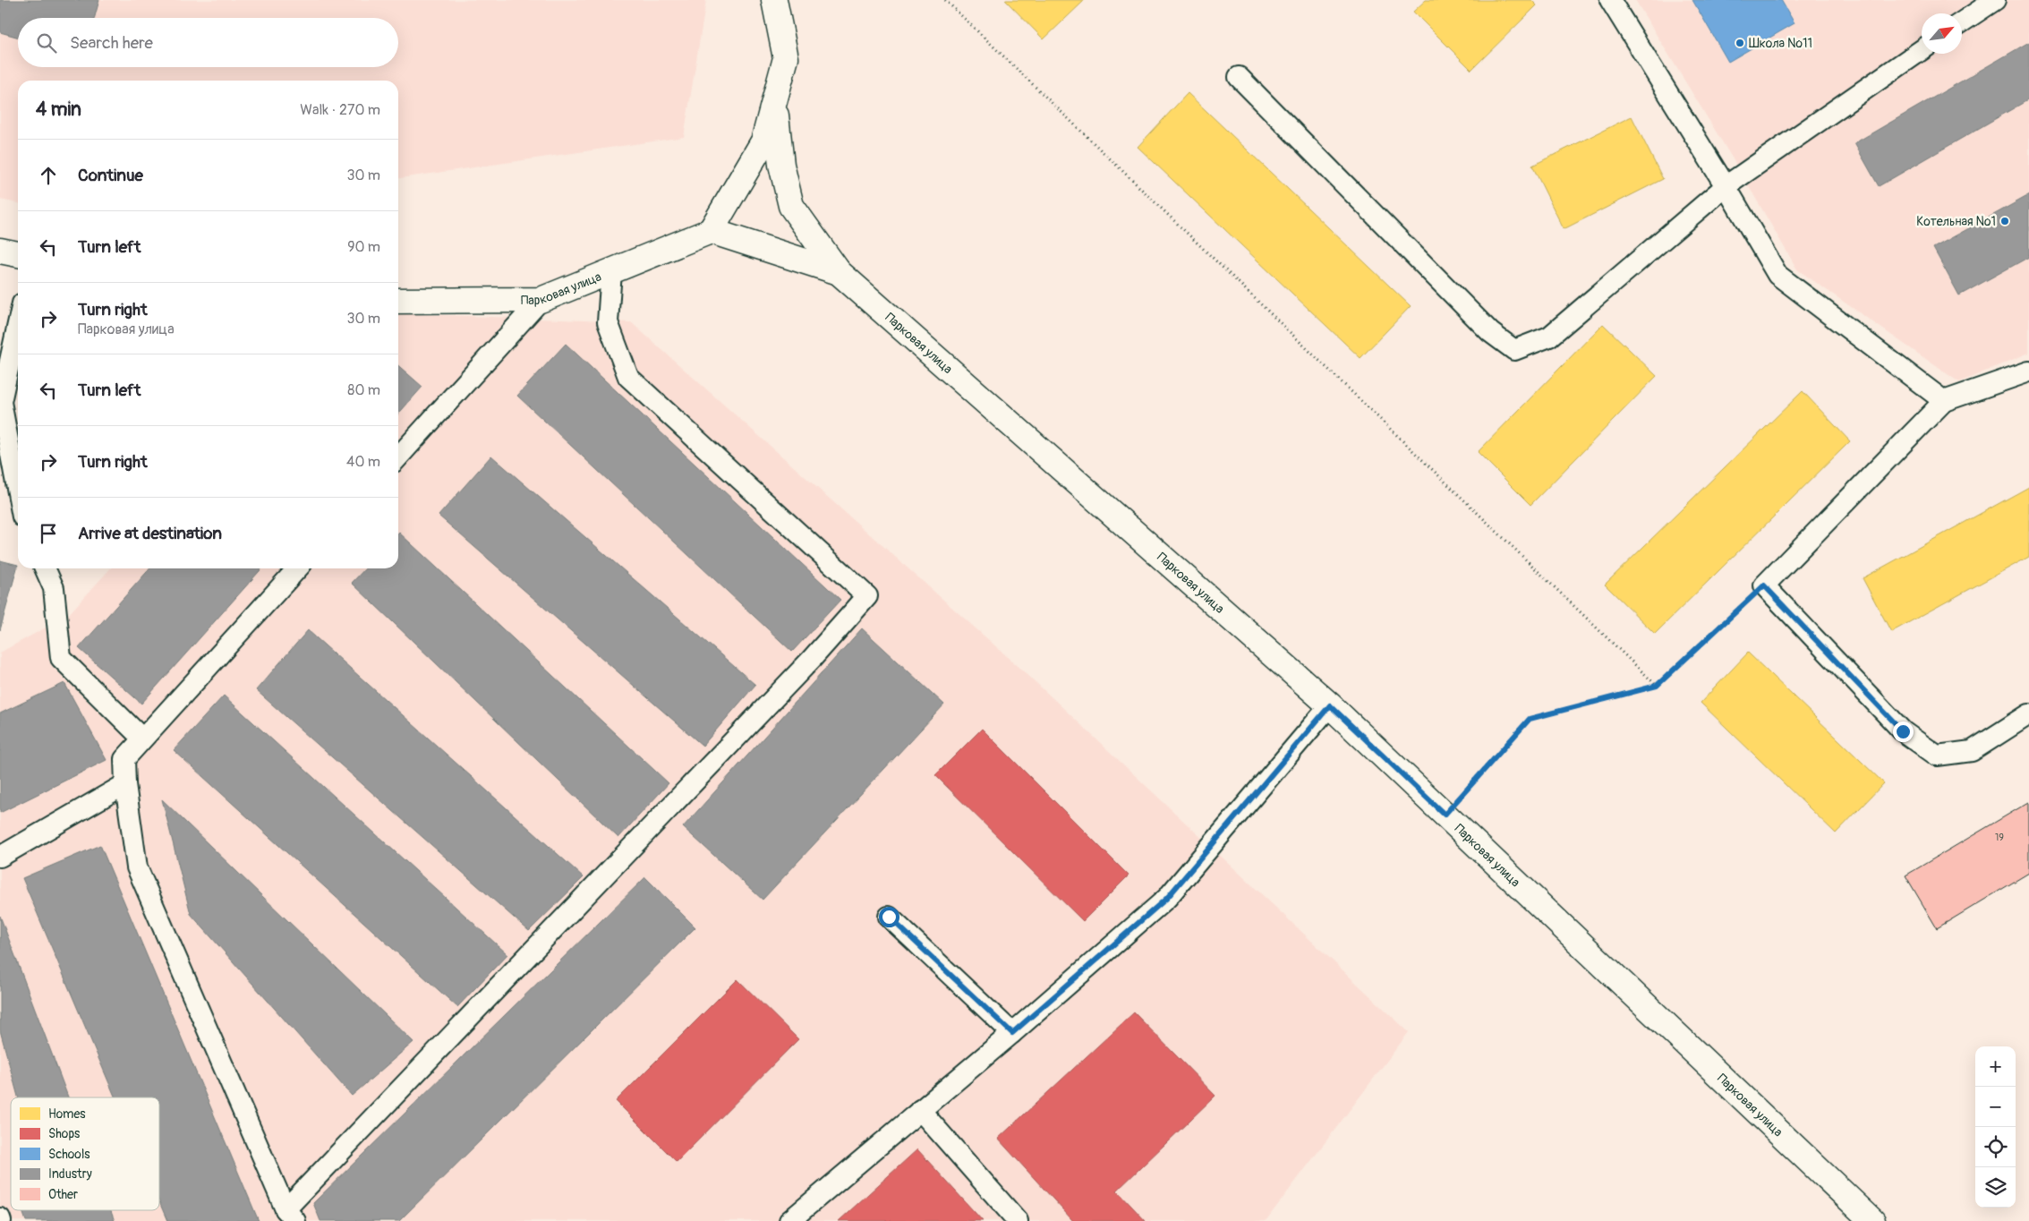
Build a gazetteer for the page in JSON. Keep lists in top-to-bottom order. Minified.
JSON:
{"streets":{"street":["Парковая улица"]},"places":["Школа №11","Котельная №1"],"house_numbers":["19"],"legend":["Homes","Shops","Schools","Industry","Other"],"north":"top right","page":{"search":"Search here","heading":["4 min","Walk · 270 m"],"list":[["Continue","30 m"],["Turn left","90 m"],["Turn right","Парковая улица","30 m"],["Turn left","80 m"],["Turn right","40 m"],"Arrive at destination"],"map_buttons":["+","−"]}}
